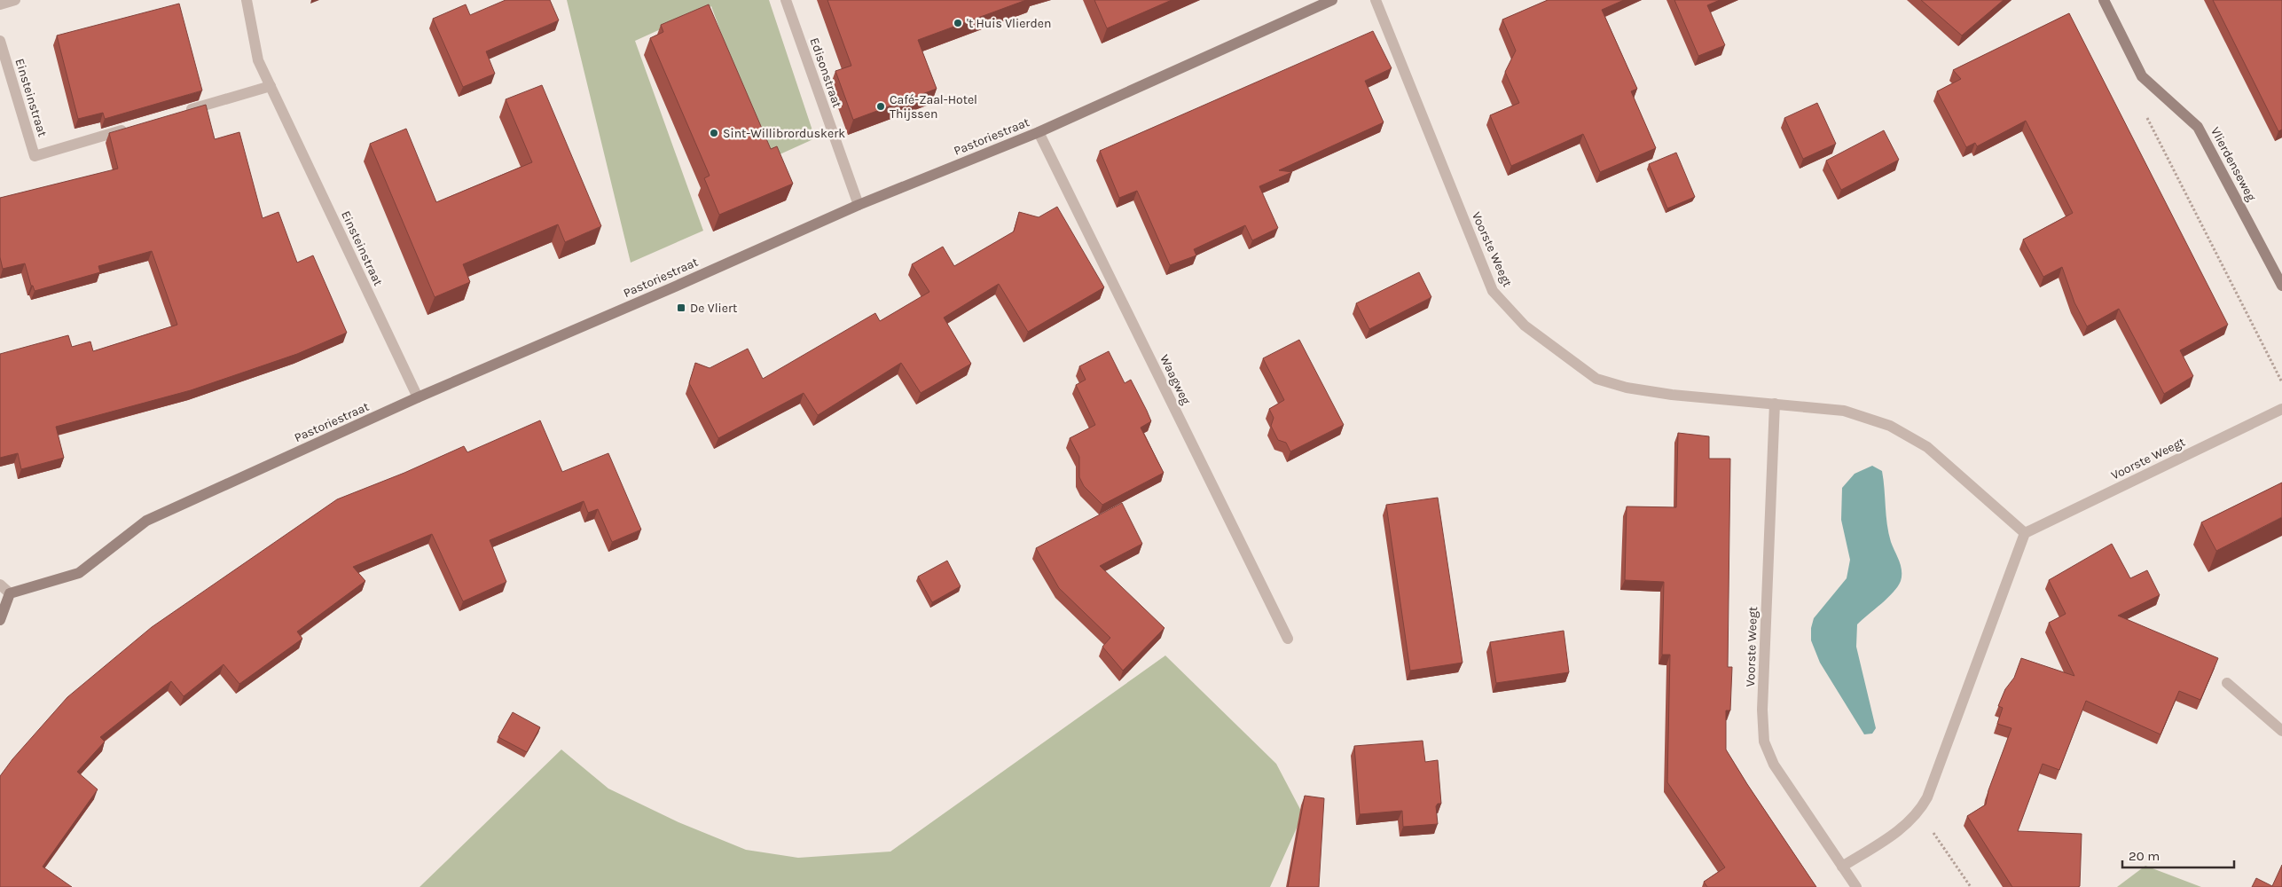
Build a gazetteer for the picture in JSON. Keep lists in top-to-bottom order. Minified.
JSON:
{"streets":{"street":["Edisonstraat","Einsteinstraat","Pastoriestraat","Vlierdenseweg","Voorste Weegt","Waagweg"]},"crossings":[["Edisonstraat","Pastoriestraat"],["Einsteinstraat","Pastoriestraat"],["Pastoriestraat","Waagweg"]],"places":{"other":["'t Huis Vlierden","Café-Zaal-Hotel Thijssen","Sint-Willibrorduskerk"],"transit":["De Vliert"]},"scale_bar":"20 m"}
